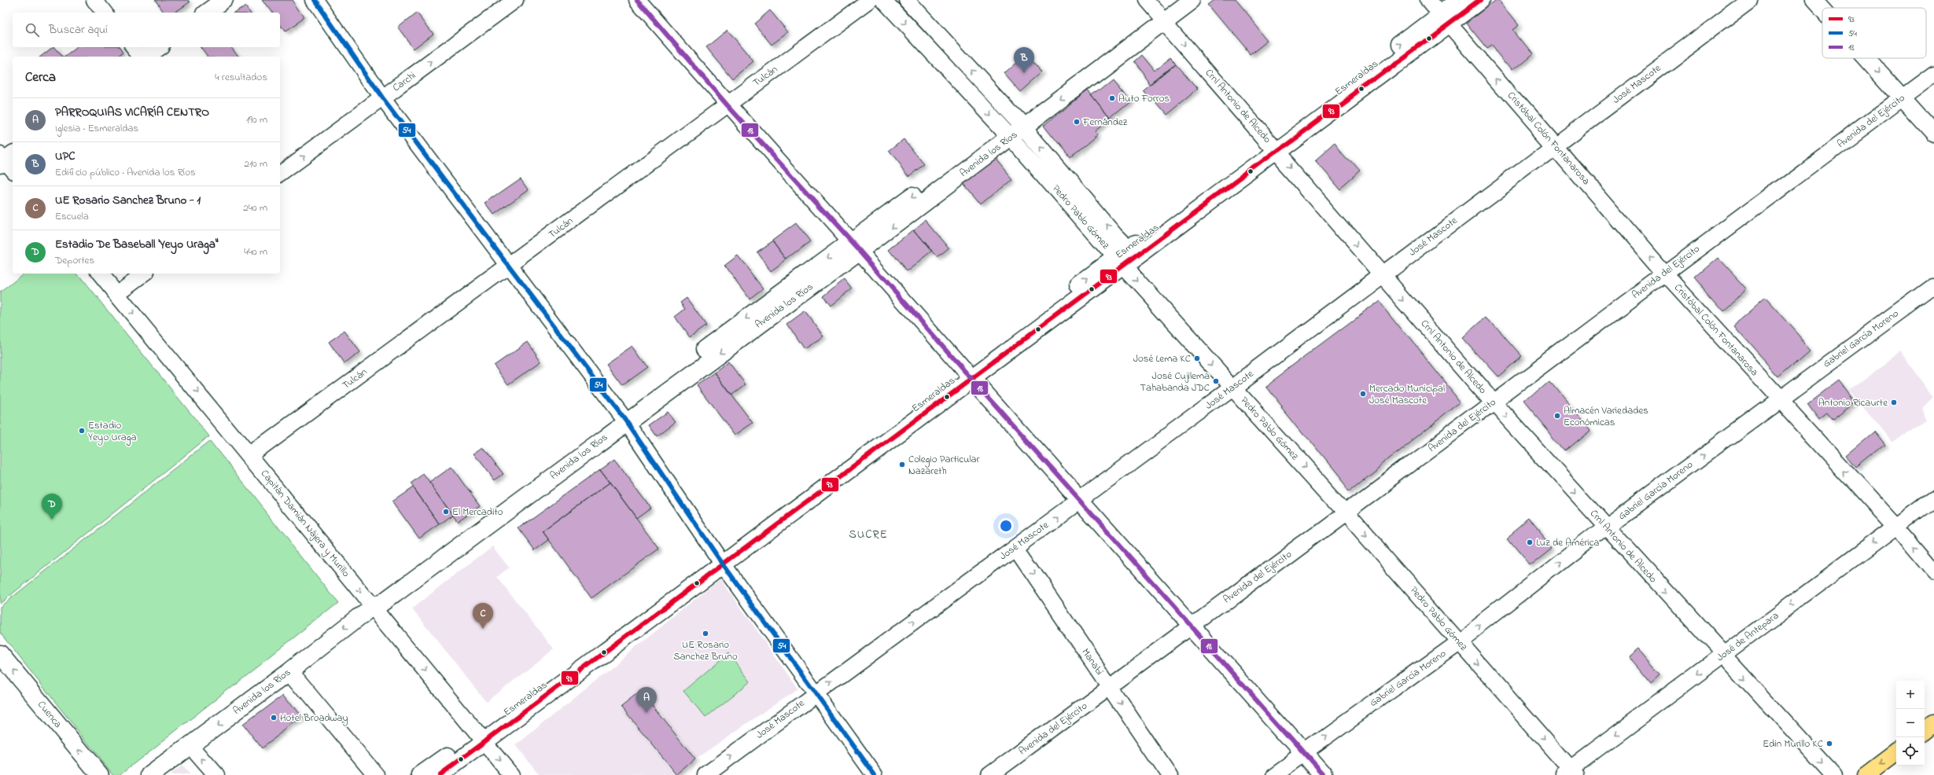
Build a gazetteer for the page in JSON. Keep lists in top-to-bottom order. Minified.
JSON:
{"streets":{"main road":["Esmeraldas","Avenida los Ríos","Cuenca"],"street":["Tulcán","Carchi","José Mascote","Crnl Antonio de Alcedo","Avenida del Ejército","Cristóbal Colón Fontanarosa","Pedro Pablo Gómez","Gabriel García Moreno","Capitán Damián Nájera y Murillo","José de Antepara","Manabí"]},"crossings":[["Tulcán","Capitán Damián Nájera y Murillo"],["Esmeraldas","Crnl Antonio de Alcedo"],["Esmeraldas","Cristóbal Colón Fontanarosa"],["Esmeraldas","Pedro Pablo Gómez"],["Esmeraldas","Capitán Damián Nájera y Murillo"],["José Mascote","Crnl Antonio de Alcedo"],["José Mascote","Cristóbal Colón Fontanarosa"],["José Mascote","Pedro Pablo Gómez"],["José Mascote","Manabí"],["Crnl Antonio de Alcedo","Avenida del Ejército"],["Crnl Antonio de Alcedo","Avenida los Ríos"],["Crnl Antonio de Alcedo","Gabriel García Moreno"],["Crnl Antonio de Alcedo","José de Antepara"],["Avenida del Ejército","Cristóbal Colón Fontanarosa"],["Avenida del Ejército","Pedro Pablo Gómez"],["Avenida del Ejército","Manabí"],["Cristóbal Colón Fontanarosa","Gabriel García Moreno"],["Cristóbal Colón Fontanarosa","José de Antepara"],["Avenida los Ríos","Pedro Pablo Gómez"],["Avenida los Ríos","Capitán Damián Nájera y Murillo"],["Pedro Pablo Gómez","Gabriel García Moreno"],["Pedro Pablo Gómez","José de Antepara"]],"one_way":["Carchi","José Mascote","Crnl Antonio de Alcedo","Cristóbal Colón Fontanarosa","Avenida los Ríos","Gabriel García Moreno","Capitán Damián Nájera y Murillo","José de Antepara","Manabí","Cuenca"],"districts":["SUCRE"],"places":["Auto Forros","Fernández","José Lema KC","José Cujilema Tahabanda JDC","Mercado Municipal José Mascote","Antonio Ricaurte","Almacén Variedades Económicas","Estadio Yeyo Uraga","Colegio Particular Nazareth","El Mercadito","Luz de América","UE Rosario Sanchez Bruno","Hotel Broadway","Edin Murillo KC"],"lines":["transit line 93","transit line 54","transit line 18"],"legend":["93","54","18"],"page":{"search":"Buscar aquí","pins":["B","D","C","A"],"heading":["Cerca","4 resultados"],"list":[{"mark":"A","name":"PARROQUIAS VICARÍA CENTRO","note":"Iglesia · Esmeraldas","value":"190 m"},{"mark":"B","name":"UPC","note":"Edificio público · Avenida los Ríos","value":"210 m"},{"mark":"C","name":"UE Rosario Sanchez Bruno - 1","note":"Escuela","value":"240 m"},{"mark":"D","name":"Estadio De Baseball 'Yeyo Uraga\"","note":"Deportes","value":"440 m"}],"map_buttons":["+","−"]}}
